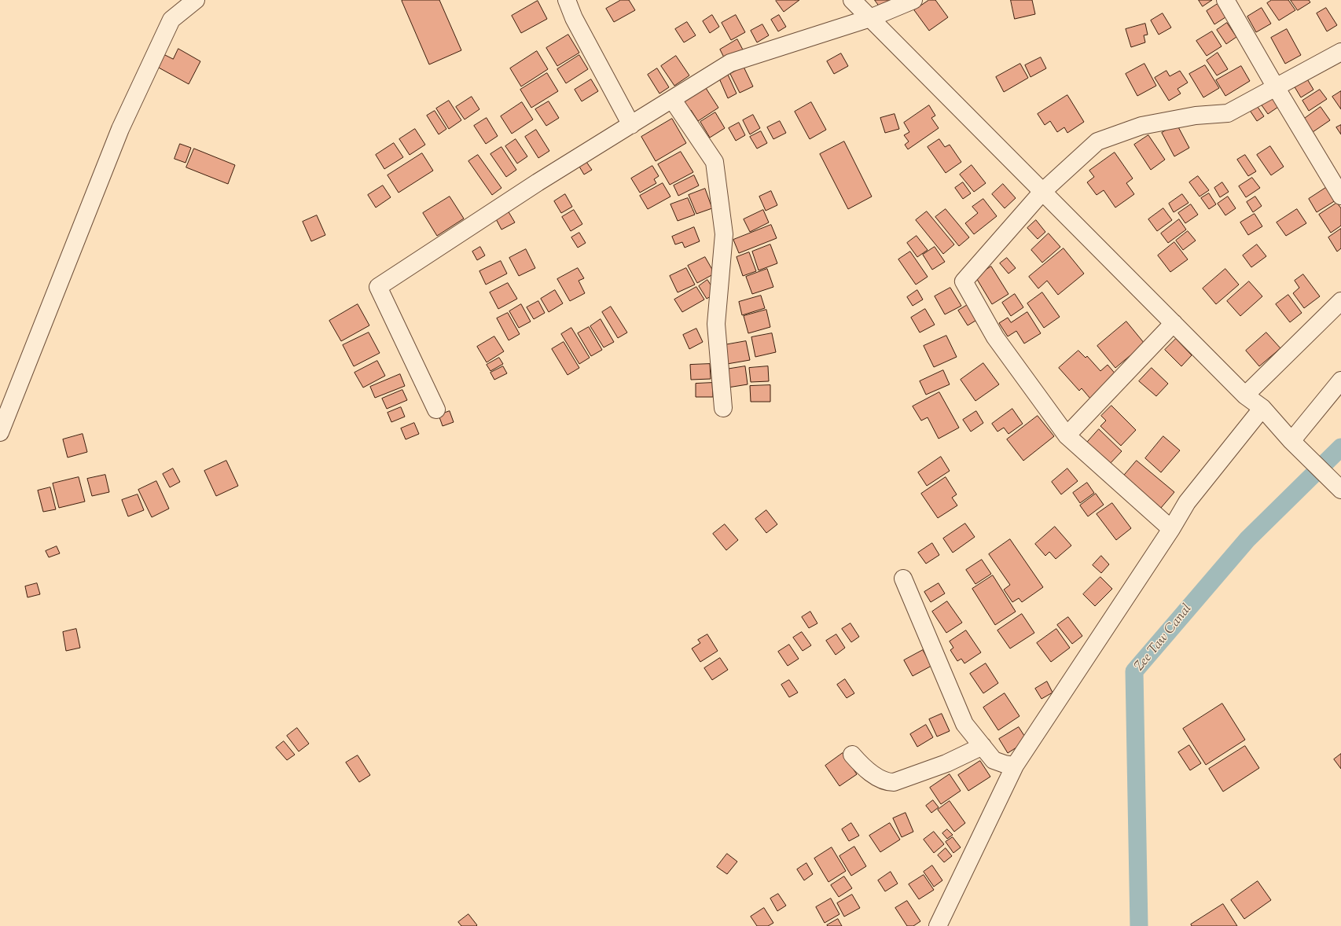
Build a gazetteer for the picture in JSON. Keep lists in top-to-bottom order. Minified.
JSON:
{"water":["Zee Taw Canal"]}
